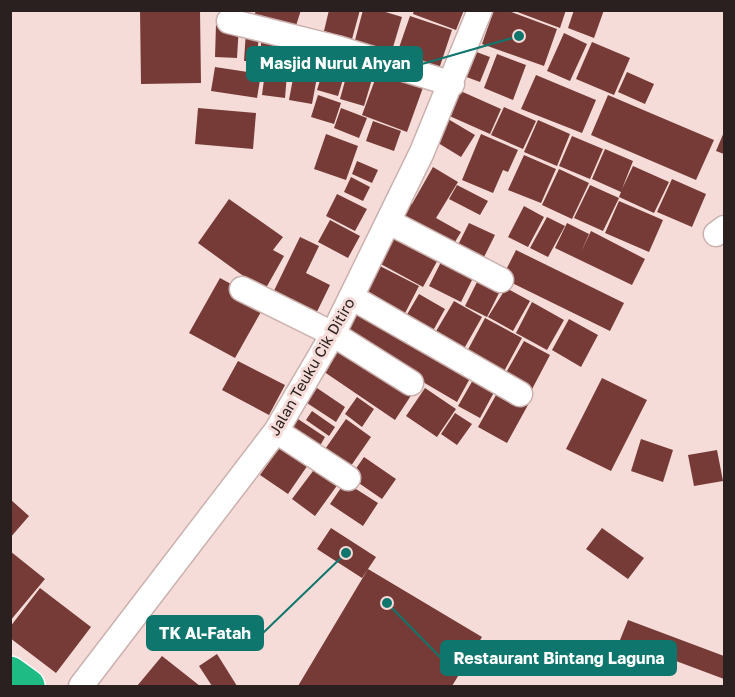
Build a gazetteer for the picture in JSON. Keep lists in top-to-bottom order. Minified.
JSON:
{"streets":{"street":["Jalan Teuku Cik Ditiro"]},"places":["Masjid Nurul Ahyan","TK Al-Fatah","Restaurant Bintang Laguna"]}
